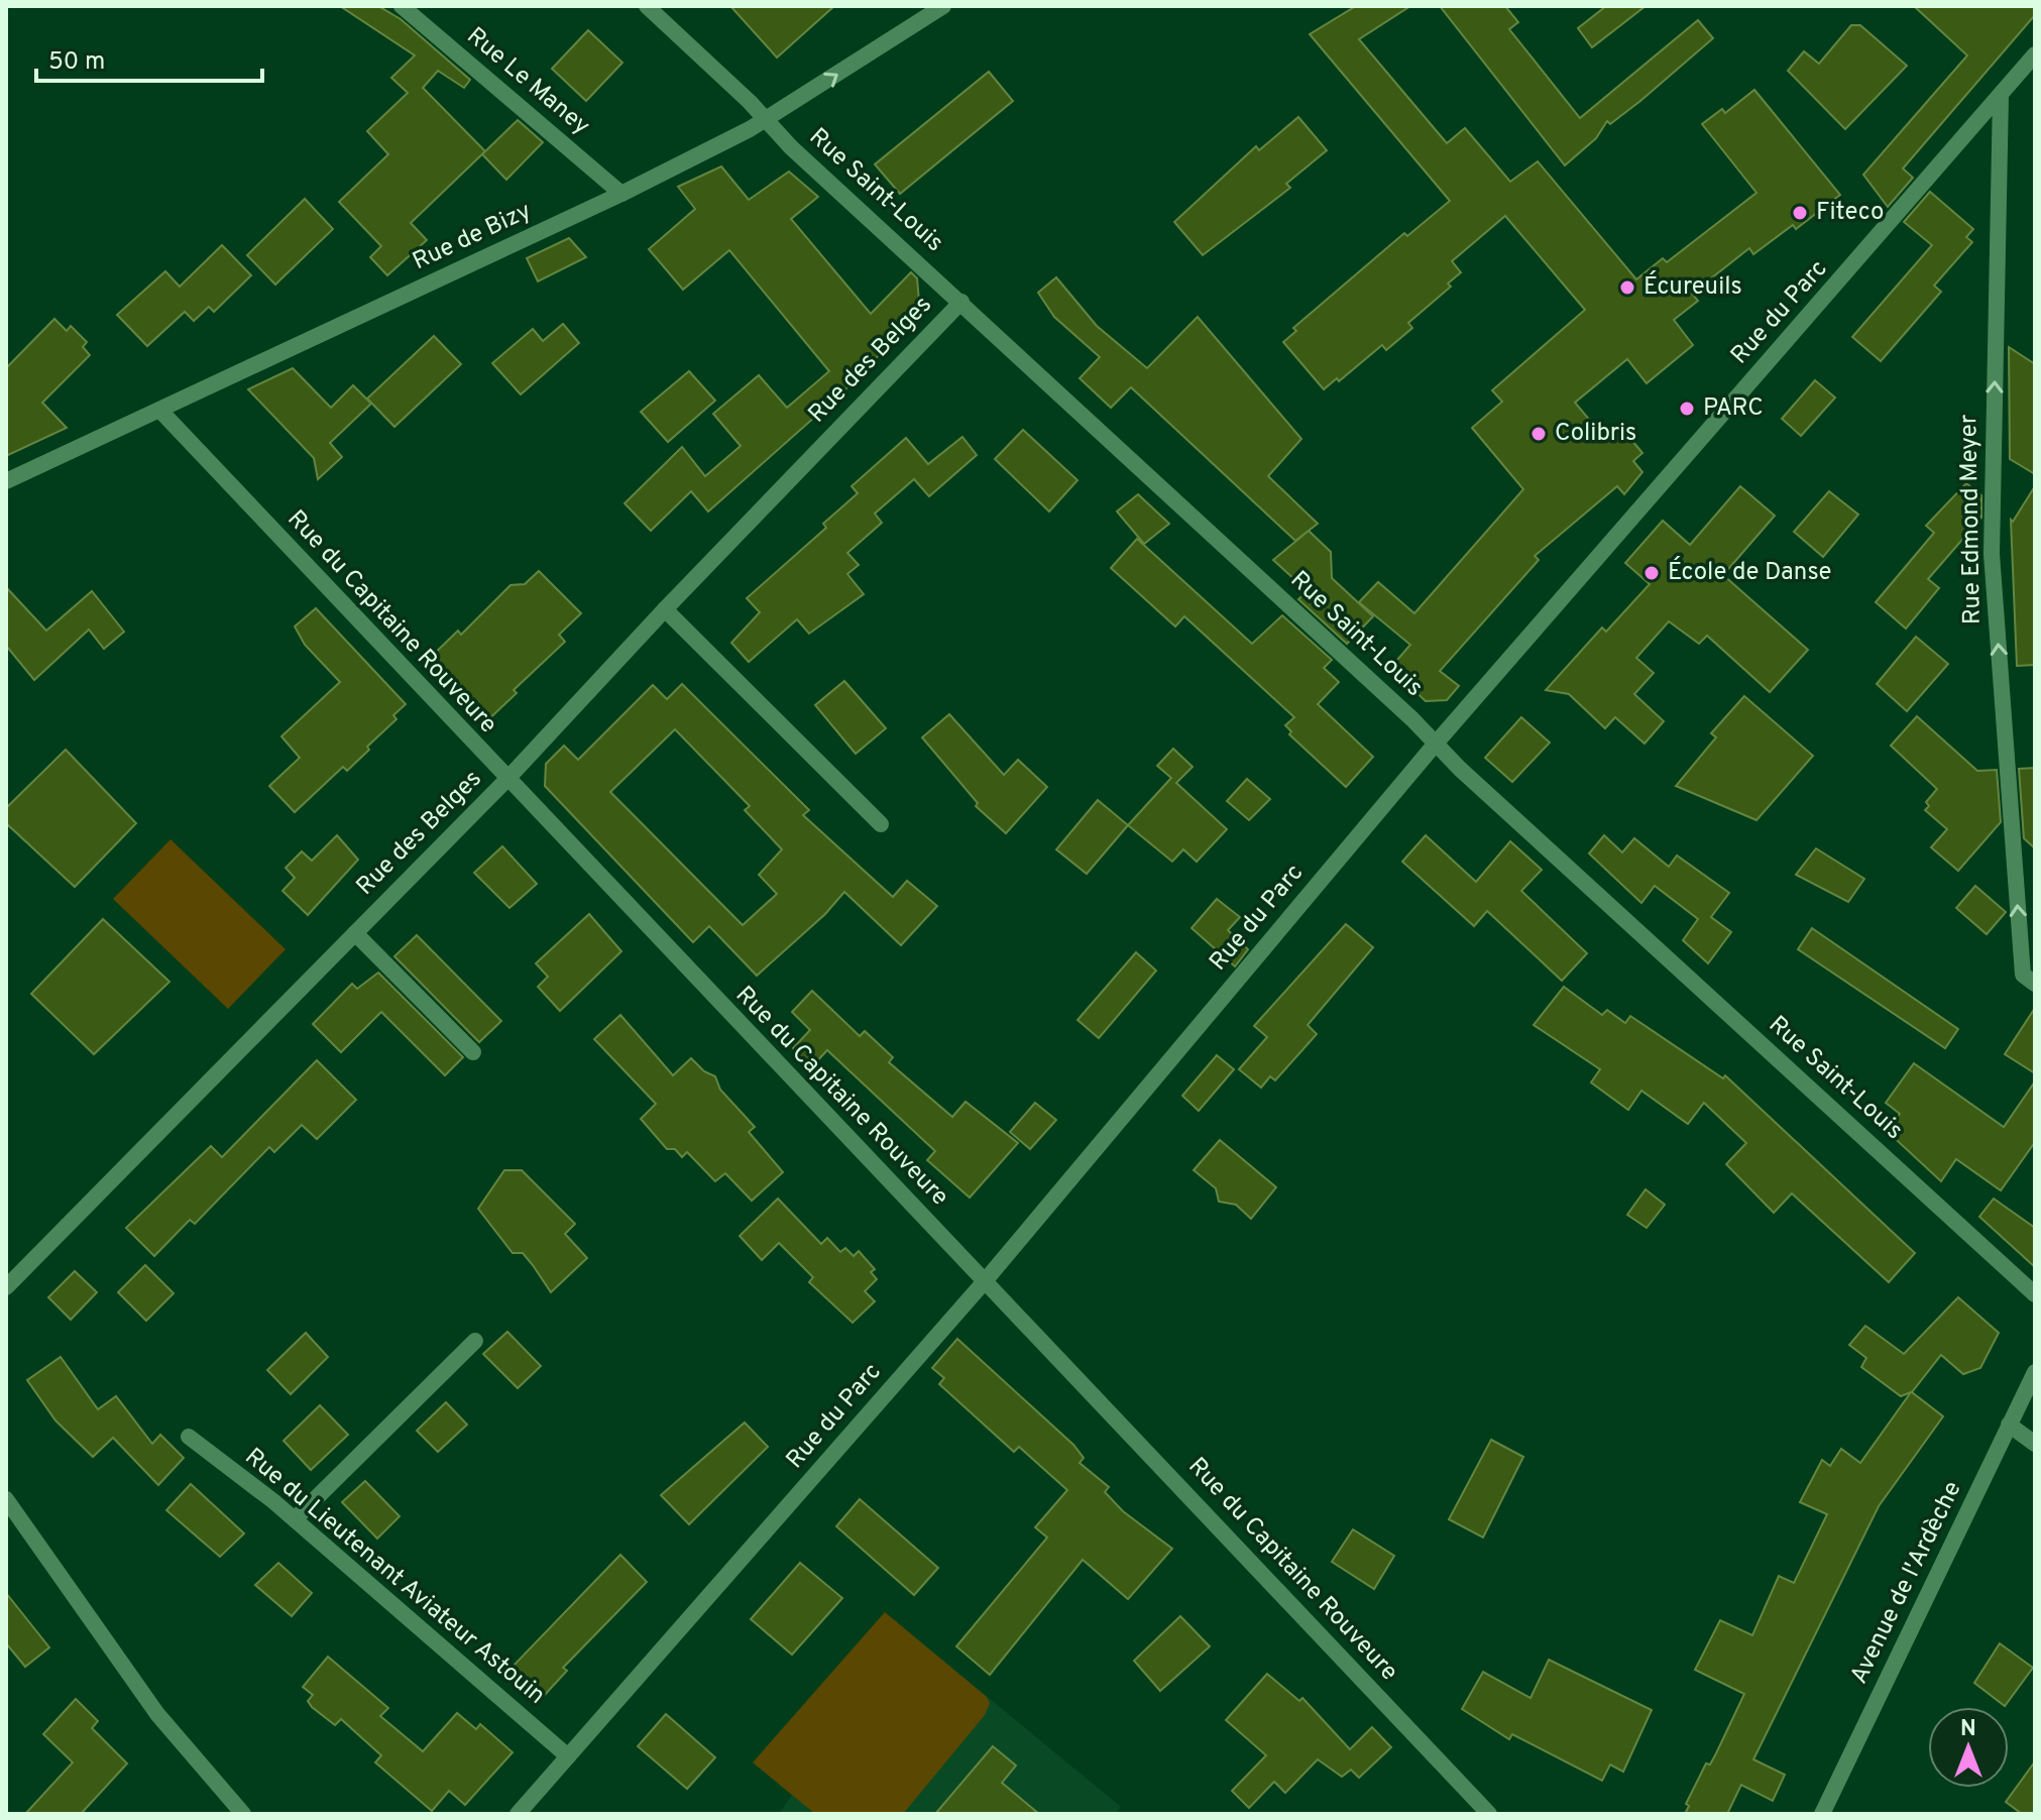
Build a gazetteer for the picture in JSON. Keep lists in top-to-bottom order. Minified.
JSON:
{"streets":{"street":["Rue Le Maney","Rue Saint-Louis","Rue de Bizy","Rue du Parc","Rue des Belges","Rue Edmond Meyer","Rue du Capitaine Rouveure","Rue du Lieutenant Aviateur Astouin","Avenue de l'Ardèche"]},"crossings":[["Rue Le Maney","Rue de Bizy"],["Rue Saint-Louis","Rue de Bizy"],["Rue Saint-Louis","Rue du Parc"],["Rue Saint-Louis","Rue des Belges"],["Rue de Bizy","Rue du Capitaine Rouveure"],["Rue du Parc","Rue Edmond Meyer"],["Rue du Parc","Rue du Capitaine Rouveure"],["Rue du Parc","Rue du Lieutenant Aviateur Astouin"],["Rue des Belges","Rue du Capitaine Rouveure"]],"one_way":["Rue Edmond Meyer"],"places":["Fiteco","Écureuils","PARC","Colibris","École de Danse"],"scale_bar":"50 m","north":"top"}
